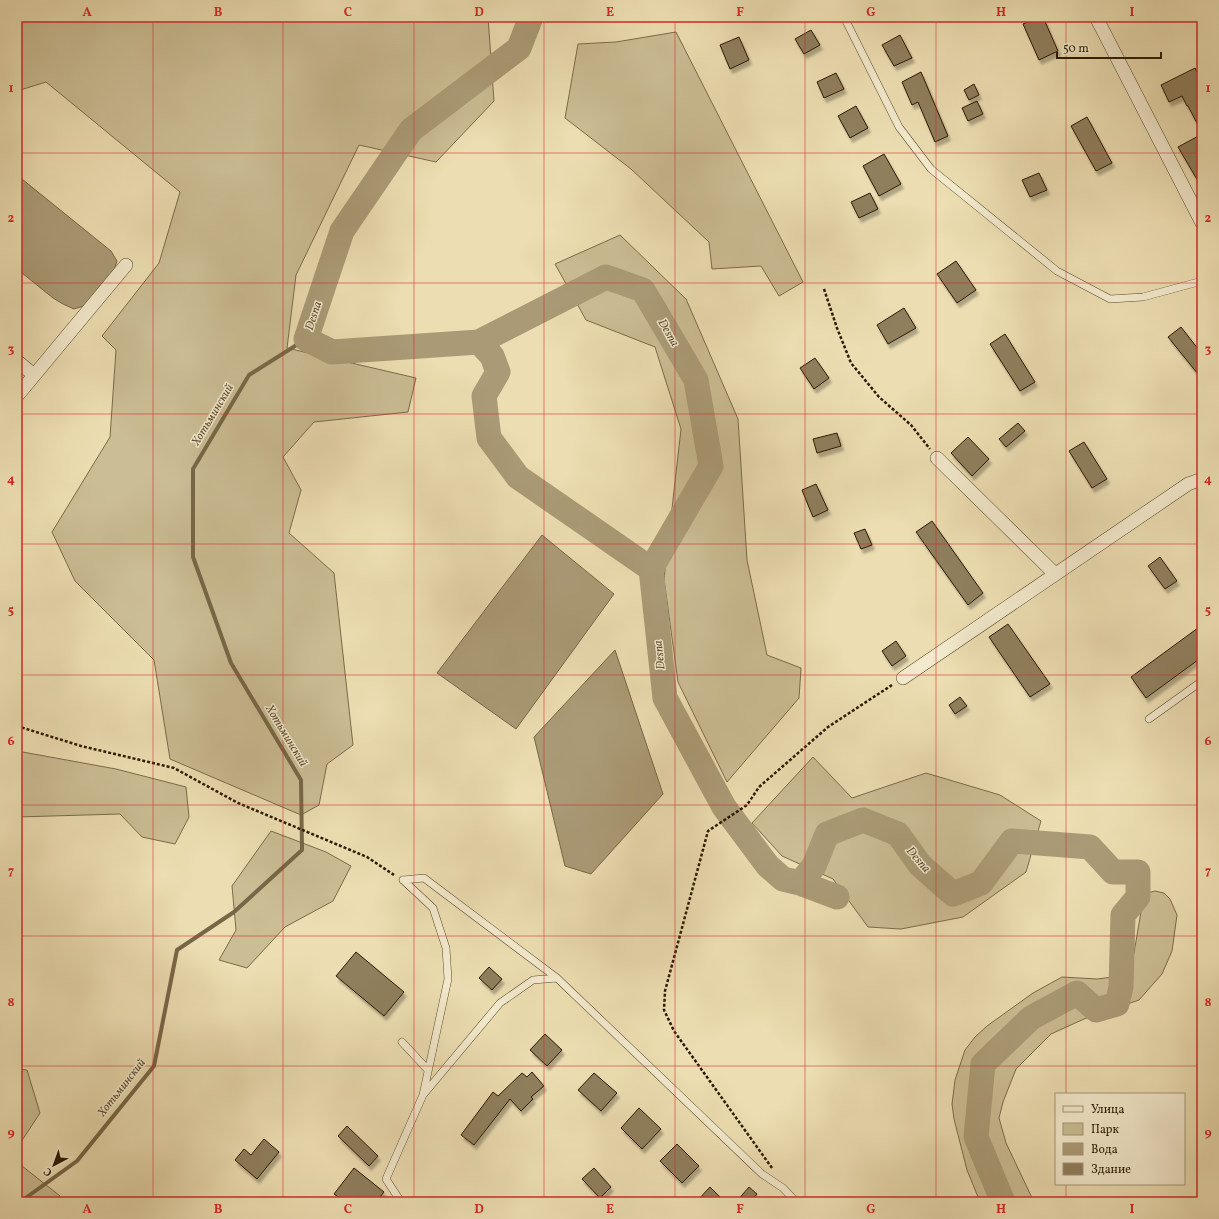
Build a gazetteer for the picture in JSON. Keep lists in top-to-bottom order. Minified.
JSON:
{"water":["Desna","Хотьминский"],"legend":["Улица","Парк","Вода","Здание"],"scale_bar":"50 m","north":"bottom left","grid":{"columns":["A","B","C","D","E","F","G","H","I"],"rows":["1","2","3","4","5","6","7","8","9"]}}
